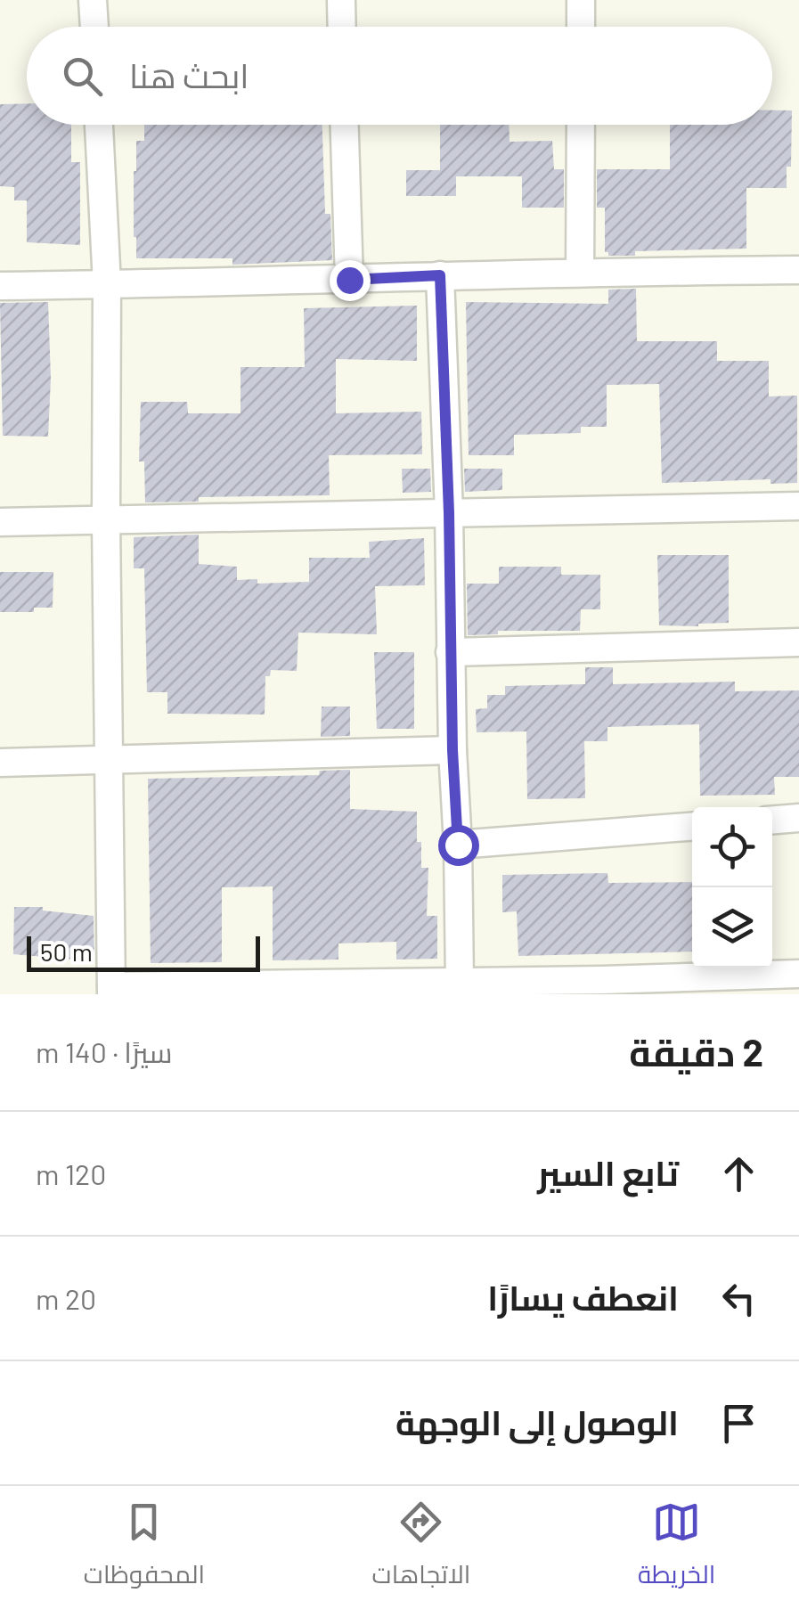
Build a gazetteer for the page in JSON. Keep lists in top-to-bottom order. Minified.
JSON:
{"scale_bar":"50 m","page":{"search":"ابحث هنا","scale":"50 m","heading":["2 دقيقة","سيرًا · 140 m"],"list":[["تابع السير","120 m"],["انعطف يسارًا","20 m"],"الوصول إلى الوجهة"],"nav":["الخريطة","الاتجاهات","المحفوظات"]}}
